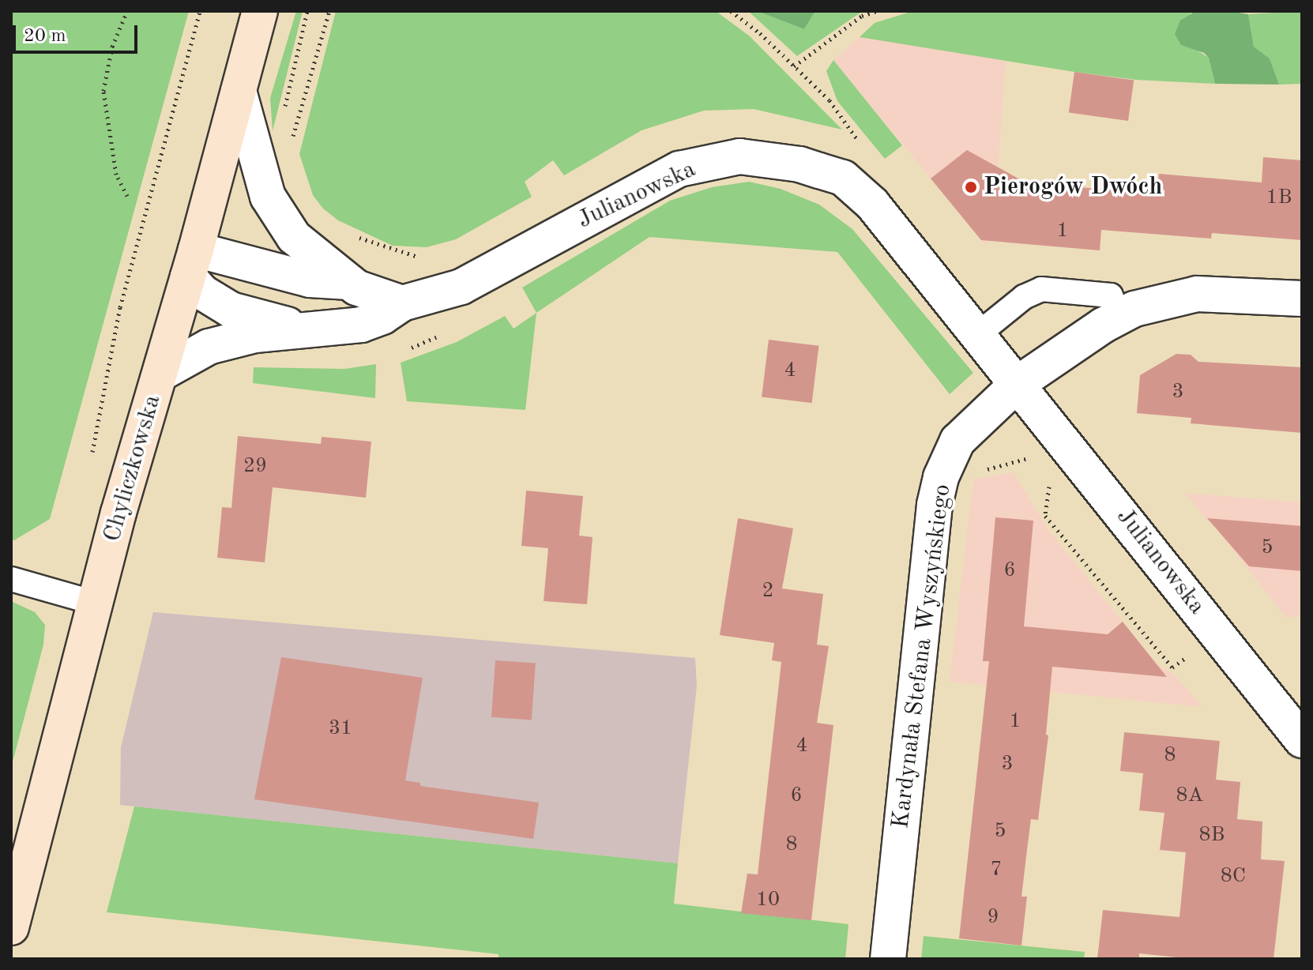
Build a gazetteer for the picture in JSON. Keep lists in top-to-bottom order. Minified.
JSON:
{"streets":{"street":["Julianowska","Chyliczkowska","Kardynała Stefana Wyszyńskiego"]},"crossings":[["Julianowska","Chyliczkowska"],["Julianowska","Kardynała Stefana Wyszyńskiego"]],"places":["Pierogów Dwóch"],"house_numbers":["1B","1","4","3","29","5","6","2","1","31","4","8","3","6","8A","5","8B","8","7","8C","10","9"],"scale_bar":"20 m"}
